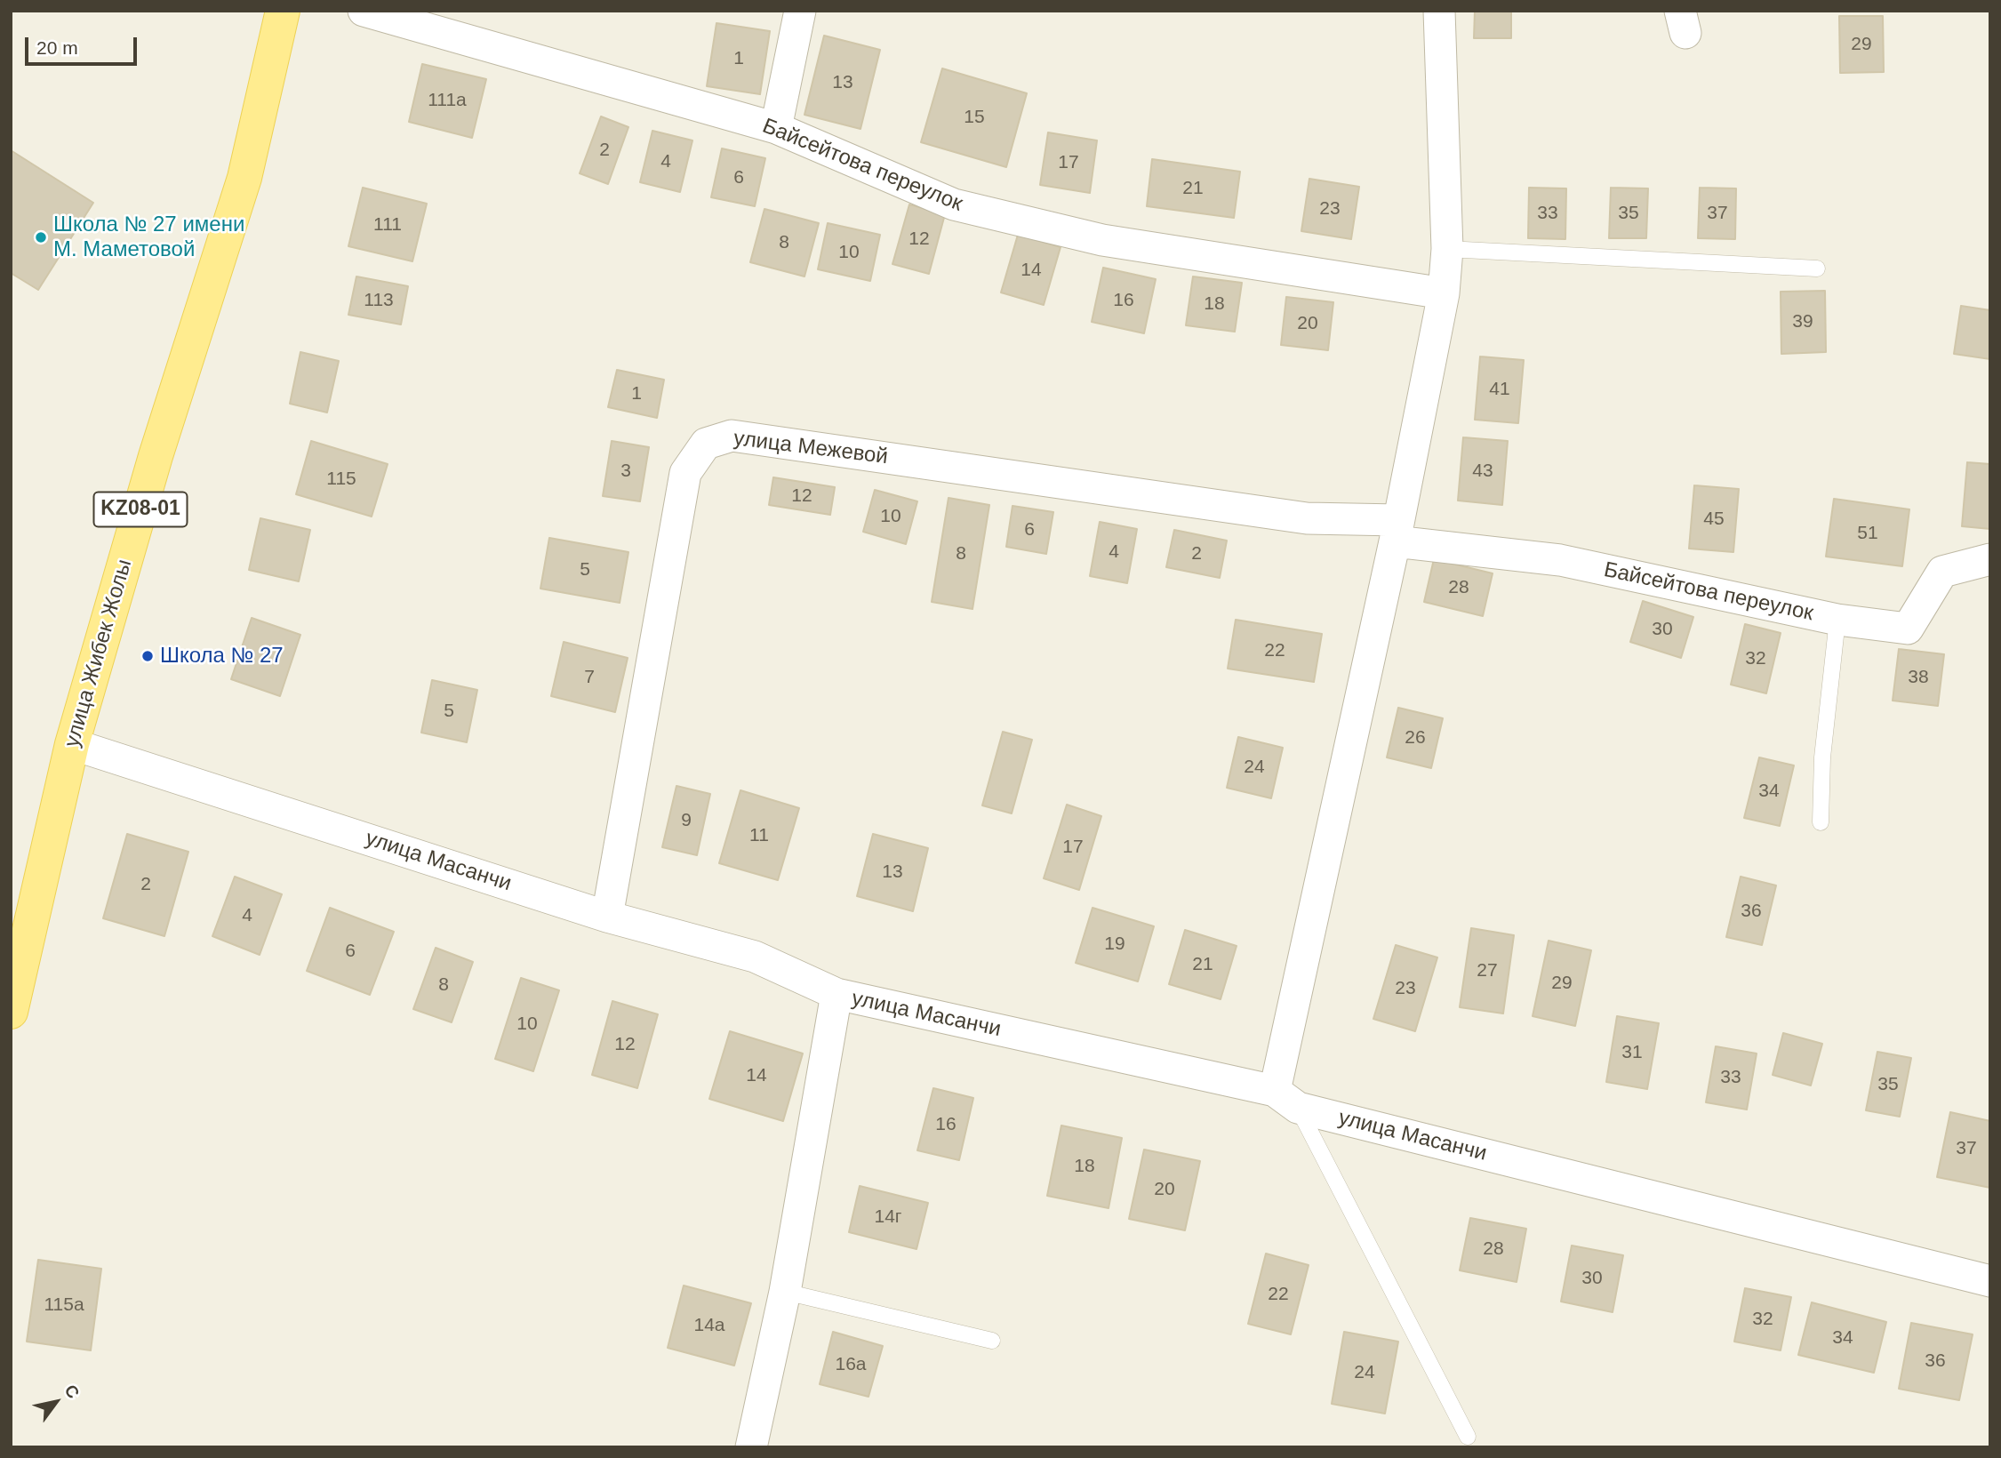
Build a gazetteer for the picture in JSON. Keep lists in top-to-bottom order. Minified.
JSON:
{"streets":{"main road":["KZ08-01","улица Жибек Жолы"],"street":["Байсейтова переулок","улица Межевой","улица Масанчи"]},"crossings":[["Байсейтова переулок","улица Межевой"],["улица Межевой","улица Масанчи"],["улица Жибек Жолы","улица Масанчи"]],"places":["Школа № 27 имени М. Маметовой","Школа № 27"],"house_numbers":["29","1","13","111а","15","2","4","17","6","21","23","33","35","37","111","12","8","10","14","113","16","18","39","20","41","1","3","43","115","12","10","45","6","51","4","8","2","5","28","30","22","32","7","38","5","26","24","34","9","11","17","13","2","36","4","19","6","21","27","29","8","23","10","12","31","14","33","35","16","37","18","20","14г","28","30","22","115а","32","14а","34","36","16а","24"],"scale_bar":"20 m","north":"top right"}
